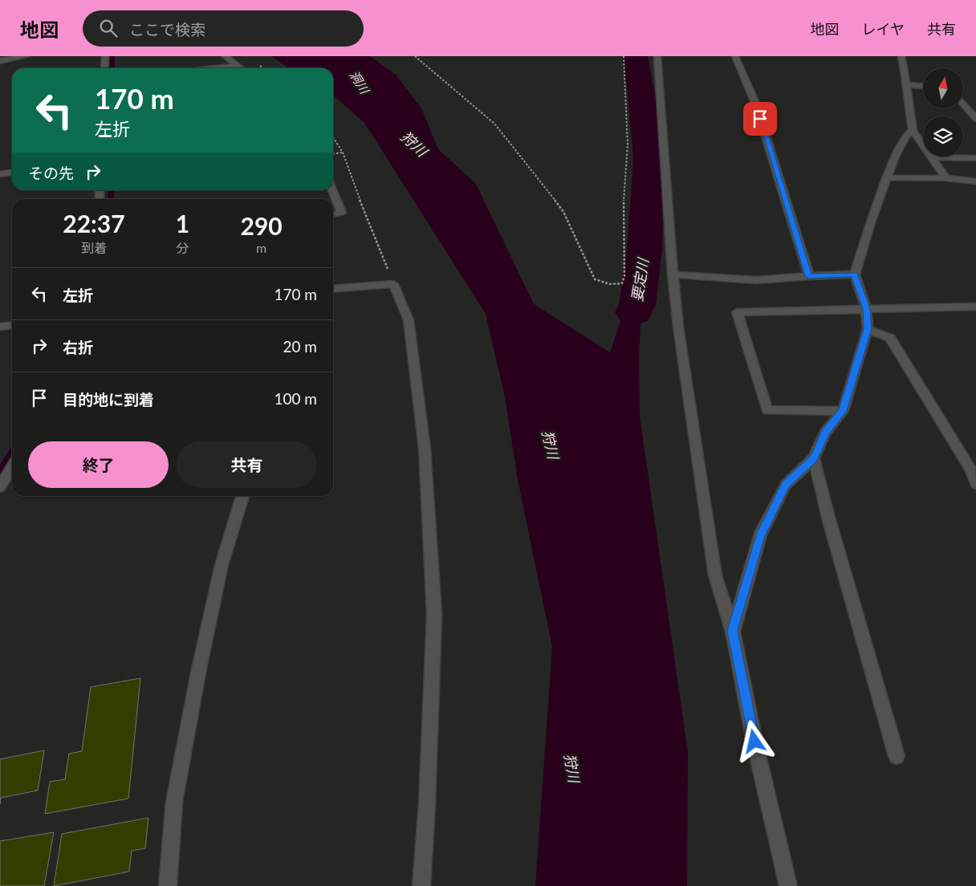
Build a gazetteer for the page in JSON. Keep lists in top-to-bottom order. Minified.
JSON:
{"water":["洞川","狩川","要定川"],"north":"top","page":{"header":"地図","search":"ここで検索","nav":["地図","レイヤ","共有"],"turn":["170 m","左折"],"then":"その先","eta":["22:37","到着","1","分","290","m"],"list":[{"name":"左折","value":"170 m"},{"name":"右折","value":"20 m"},{"name":"目的地に到着","value":"100 m"}],"buttons":["終了","共有"]}}
